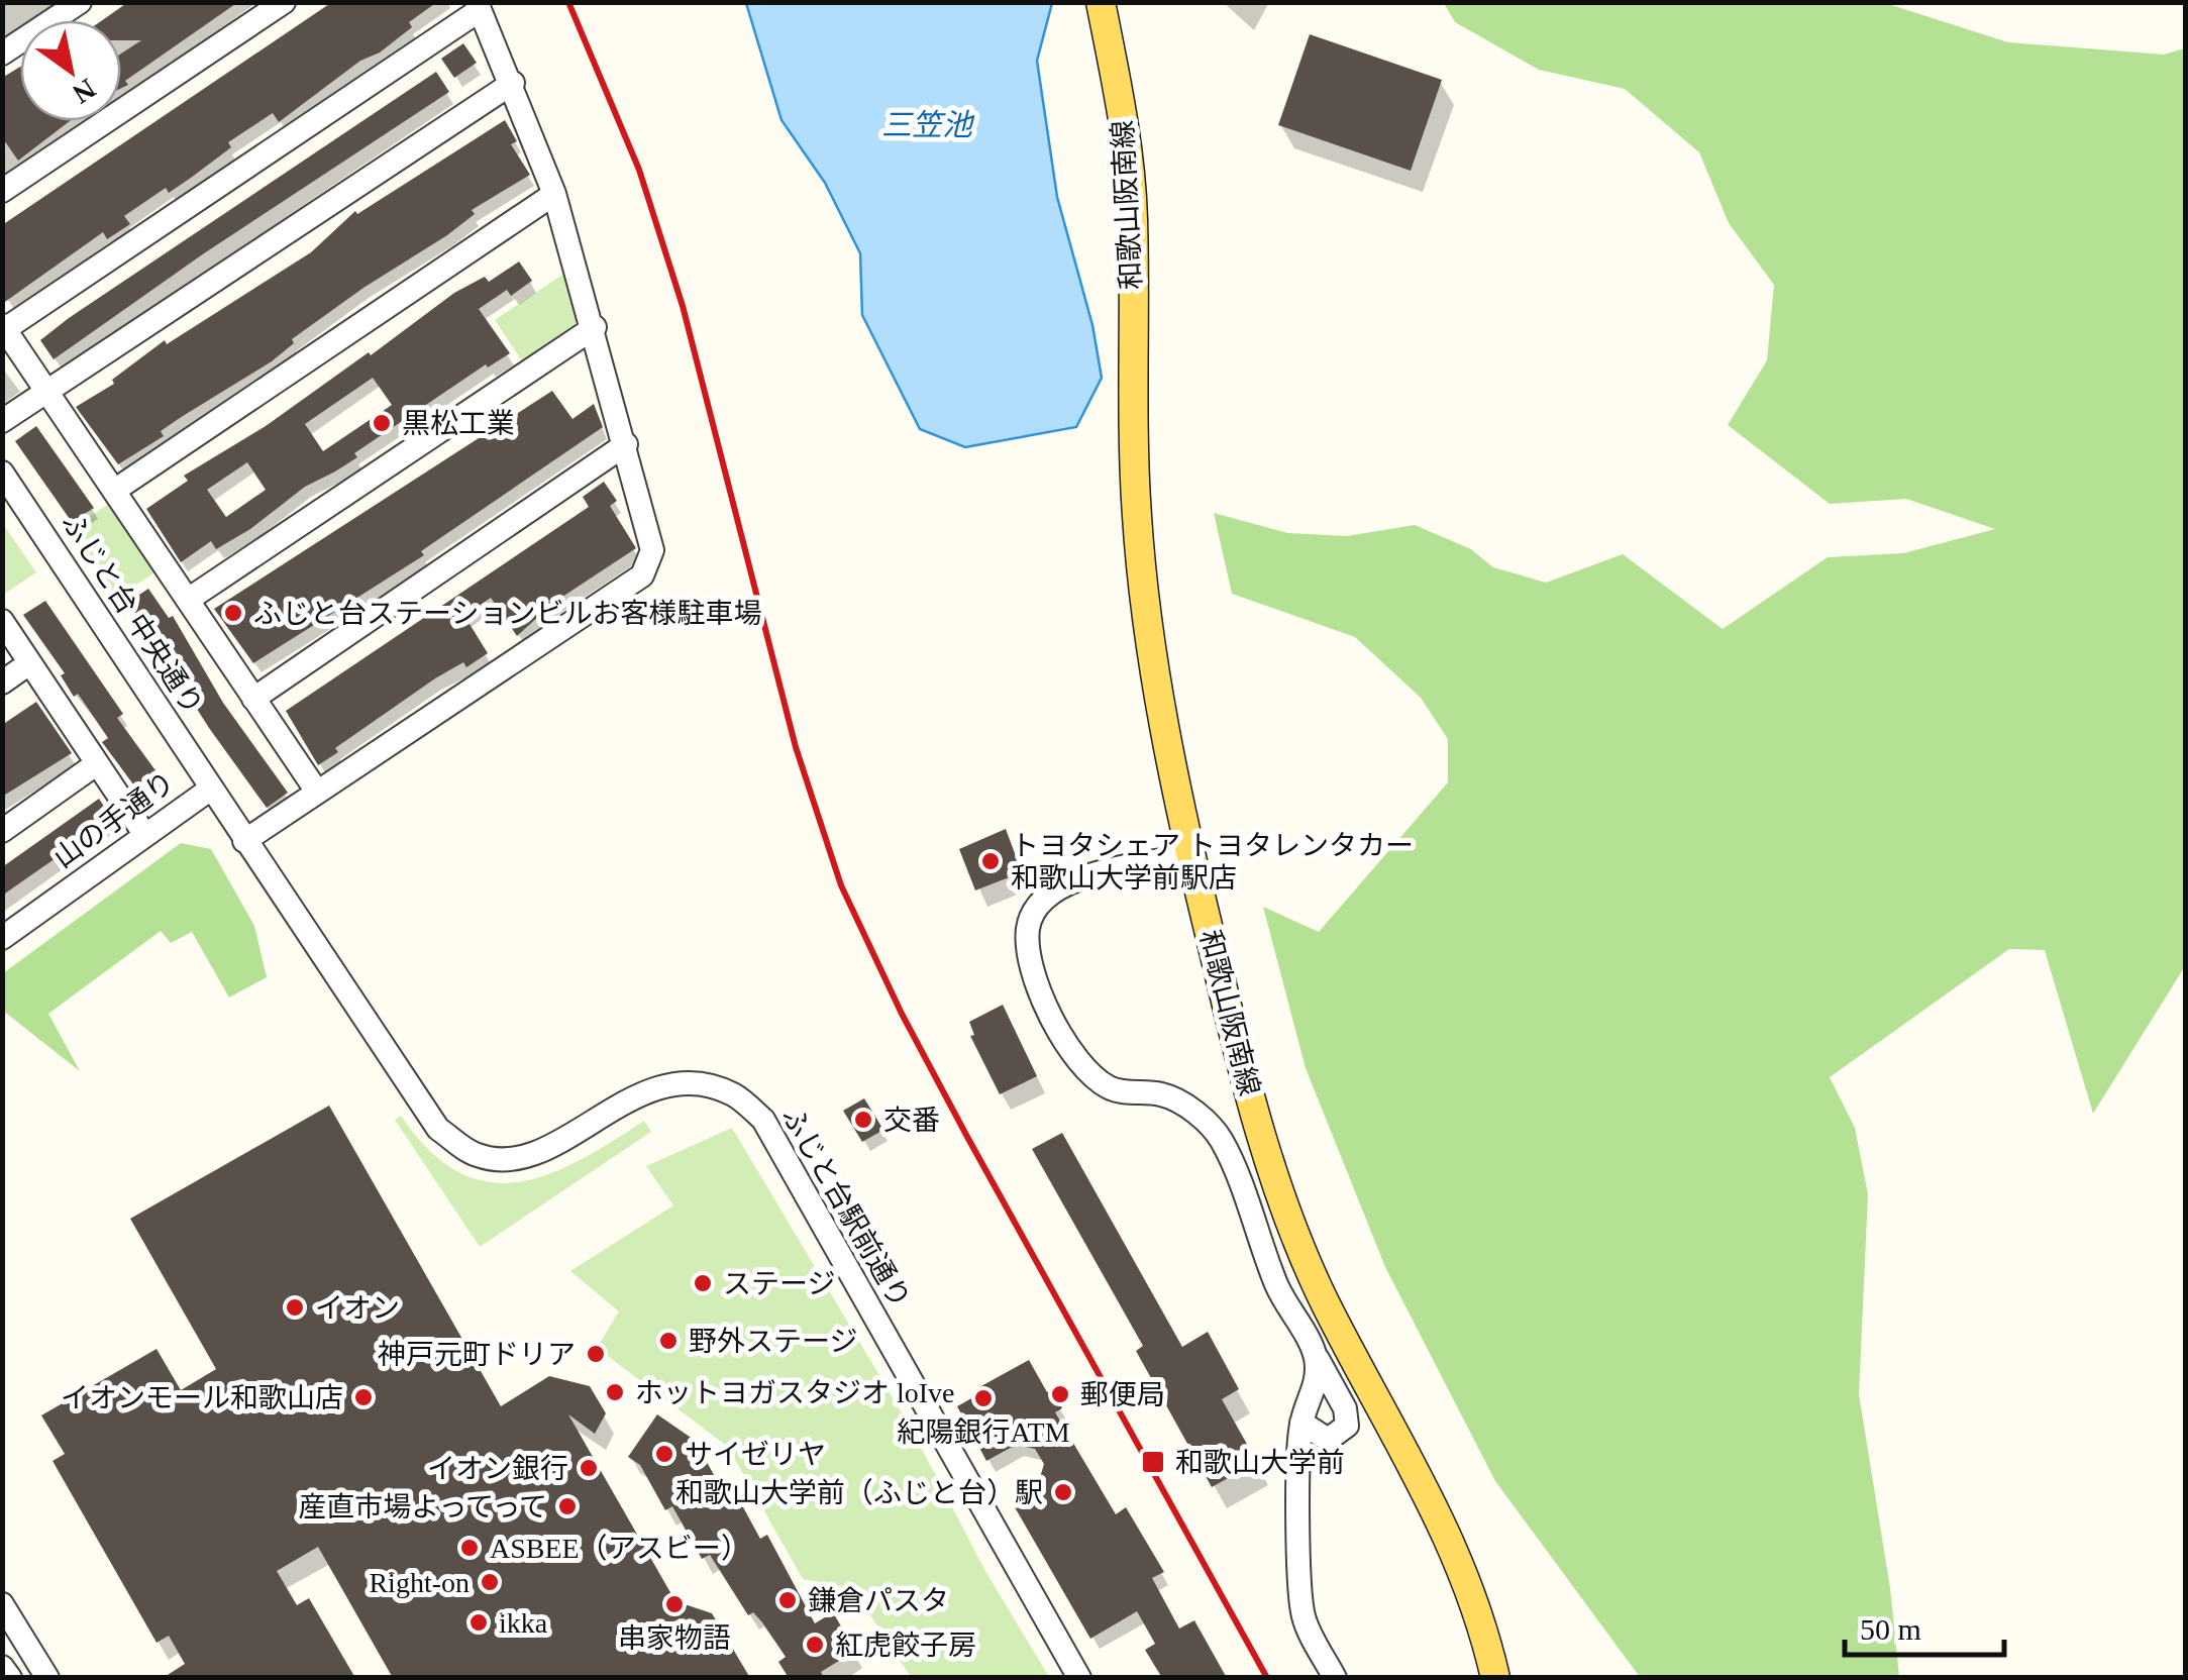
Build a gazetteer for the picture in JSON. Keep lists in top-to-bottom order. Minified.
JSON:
{"streets":{"main road":["和歌山阪南線"],"street":["ふじと台 中央通り","山の手通り","ふじと台駅前通り"]},"crossings":[["ふじと台 中央通り","山の手通り"],["山の手通り","ふじと台駅前通り"]],"water":["三笠池"],"places":{"other":["黒松工業","ふじと台ステーションビルお客様駐車場","トヨタシェア トヨタレンタカー 和歌山大学前駅店","交番","ステージ","イオン","野外ステージ","神戸元町ドリア","ホットヨガスタジオ loIve","郵便局","イオンモール和歌山店","紀陽銀行ATM","サイゼリヤ","イオン銀行","和歌山大学前（ふじと台）駅","産直市場よってって","ASBEE（アスビー）","Right-on","鎌倉パスタ","串家物語","ikka","紅虎餃子房"],"transit":["和歌山大学前"]},"scale_bar":"50 m","north":"bottom right"}
